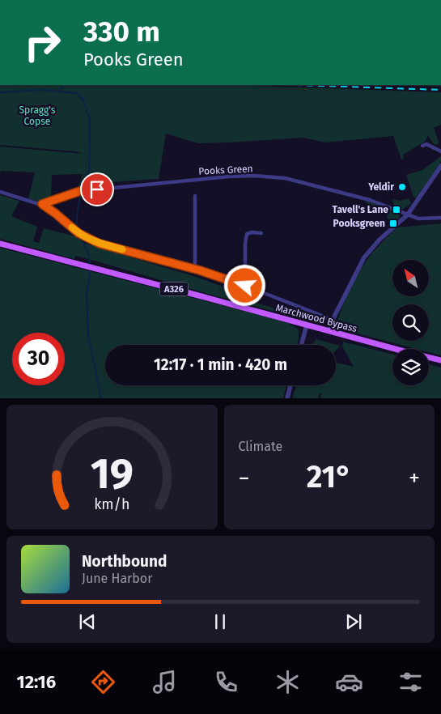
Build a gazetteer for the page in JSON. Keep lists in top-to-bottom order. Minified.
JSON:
{"streets":{"main road":["A326","Marchwood Bypass"],"street":["Pooks Green"]},"parks":["Spragg's Copse"],"places":{"other":["Yeldir"],"transit":["Tavell's Lane","Pooksgreen"]},"north":"top left","page":{"turn":["330 m","Pooks Green"],"limit":"30","trip":"12:17 · 1 min · 420 m","tile":"Climate","heat":["−","21°","+"],"song":["Northbound","June Harbor"],"tabs":"12:16","gauge":["19","km/h"]}}
